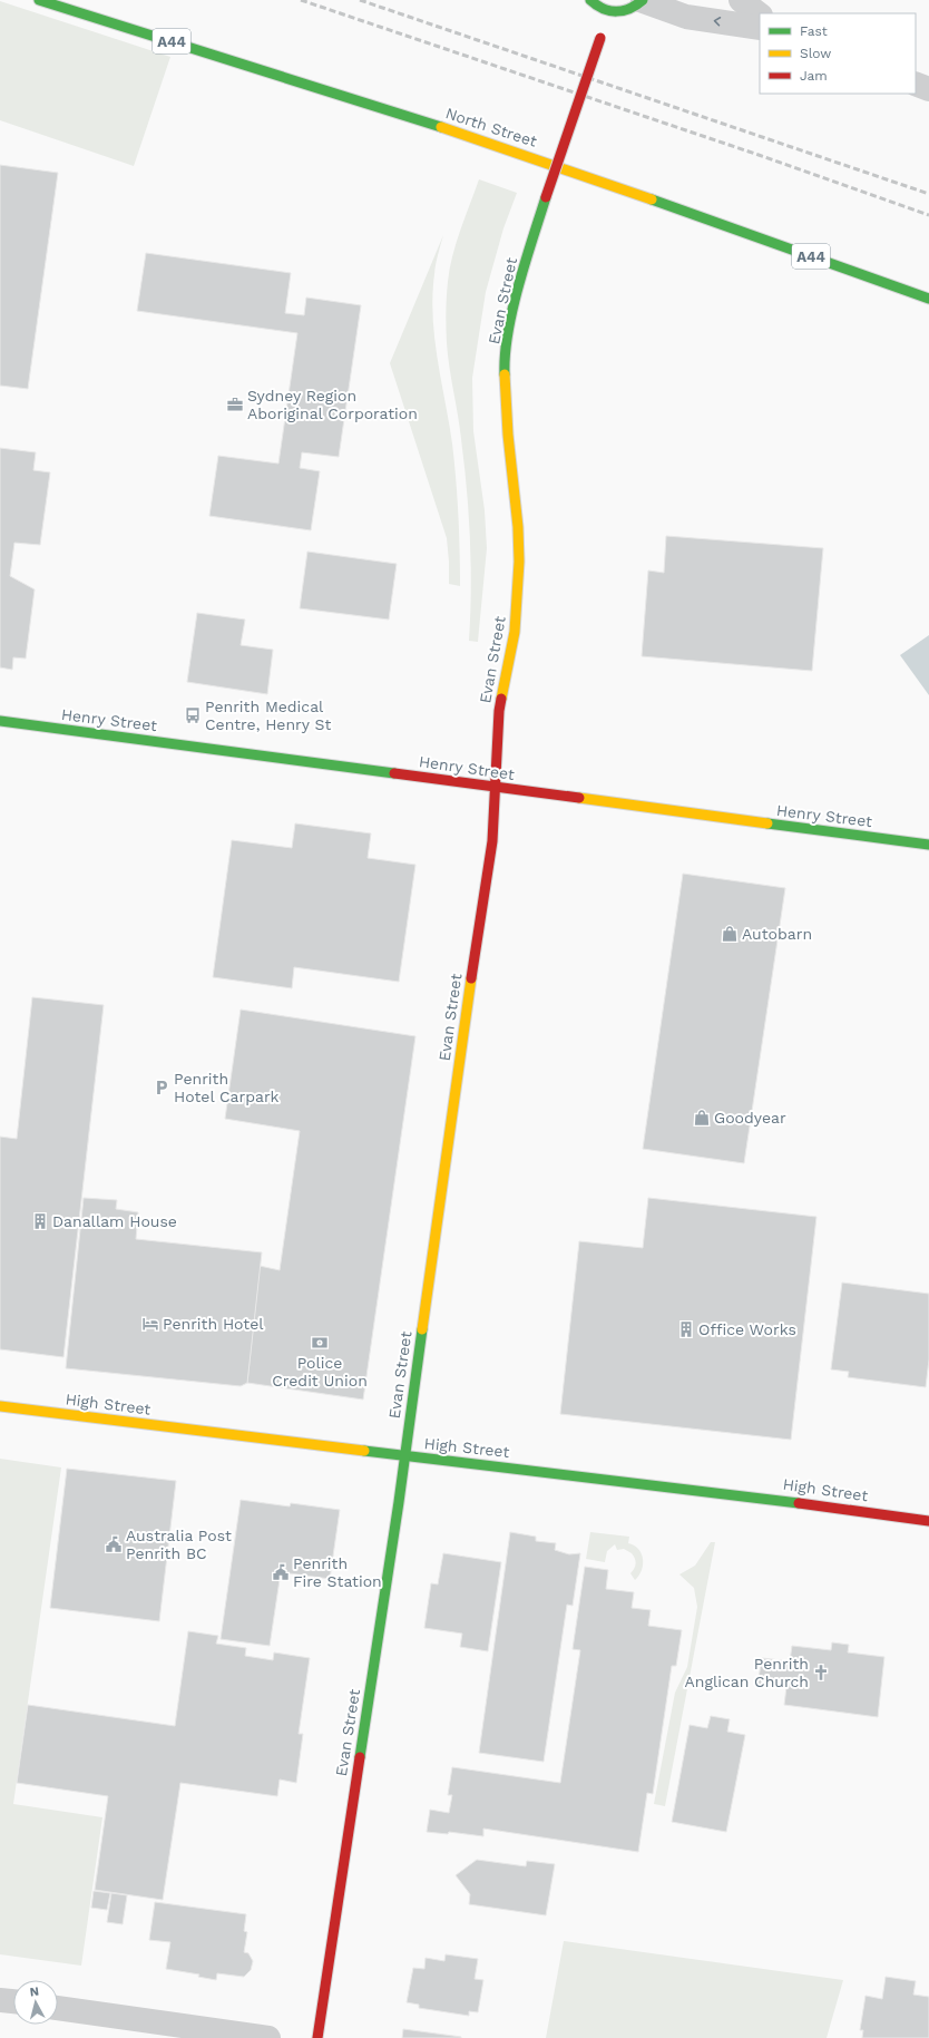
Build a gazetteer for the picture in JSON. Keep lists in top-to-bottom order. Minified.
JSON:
{"streets":{"main road":["A44","North Street","Evan Street","Henry Street","High Street"]},"crossings":[["Evan Street","Henry Street"],["Evan Street","High Street"]],"places":{"office":["Sydney Region Aboriginal Corporation"],"bus stop":["Penrith Medical Centre, Henry St"],"shop":["Autobarn","Goodyear"],"parking":["Penrith Hotel Carpark"],"building":["Danallam House","Office Works"],"hotel":["Penrith Hotel"],"bank":["Police Credit Union"],"public building":["Australia Post Penrith BC","Penrith Fire Station"],"church":["Penrith Anglican Church"]},"legend":["Fast","Slow","Jam"],"north":"top"}
